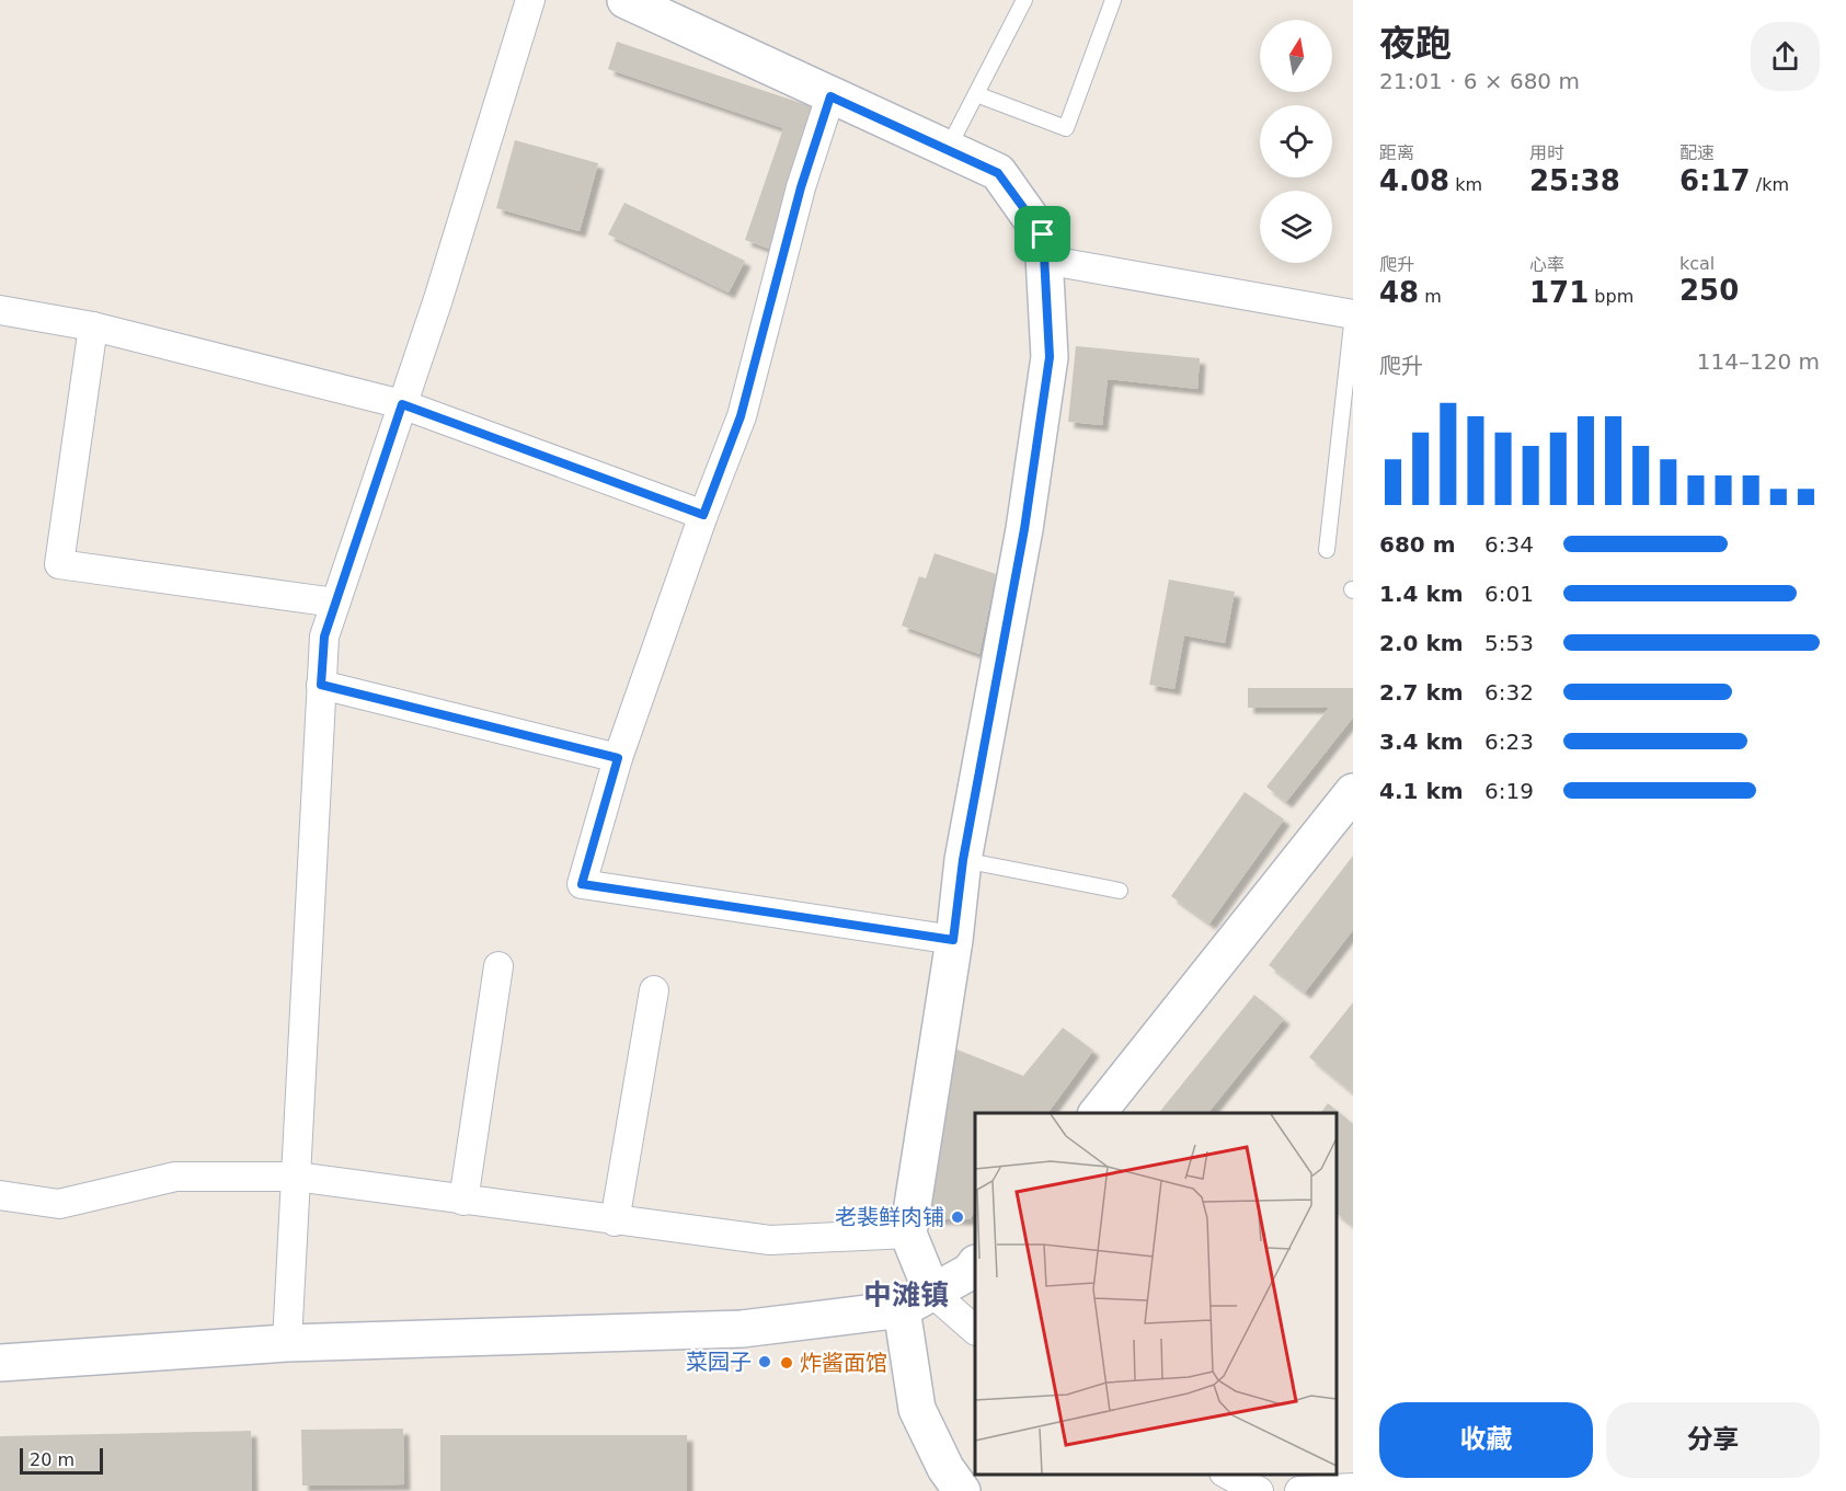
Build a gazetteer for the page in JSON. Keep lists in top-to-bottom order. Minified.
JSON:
{"districts":["中滩镇"],"places":["老裴鲜肉铺","菜园子","炸酱面馆"],"scale_bar":"20 m","north":"top","page":{"heading":["夜跑","21:01 · 6 × 680 m"],"stats":[["距离","4.08 km"],["用时","25:38"],["配速","6:17 /km"],["爬升","48 m"],["心率","171 bpm"],["kcal","250"]],"chart":["爬升","114–120 m"],"list":[{"name":"680 m","note":"6:34"},{"name":"1.4 km","note":"6:01"},{"name":"2.0 km","note":"5:53"},{"name":"2.7 km","note":"6:32"},{"name":"3.4 km","note":"6:23"},{"name":"4.1 km","note":"6:19"}],"buttons":["收藏","分享"],"scale":"20 m"}}
